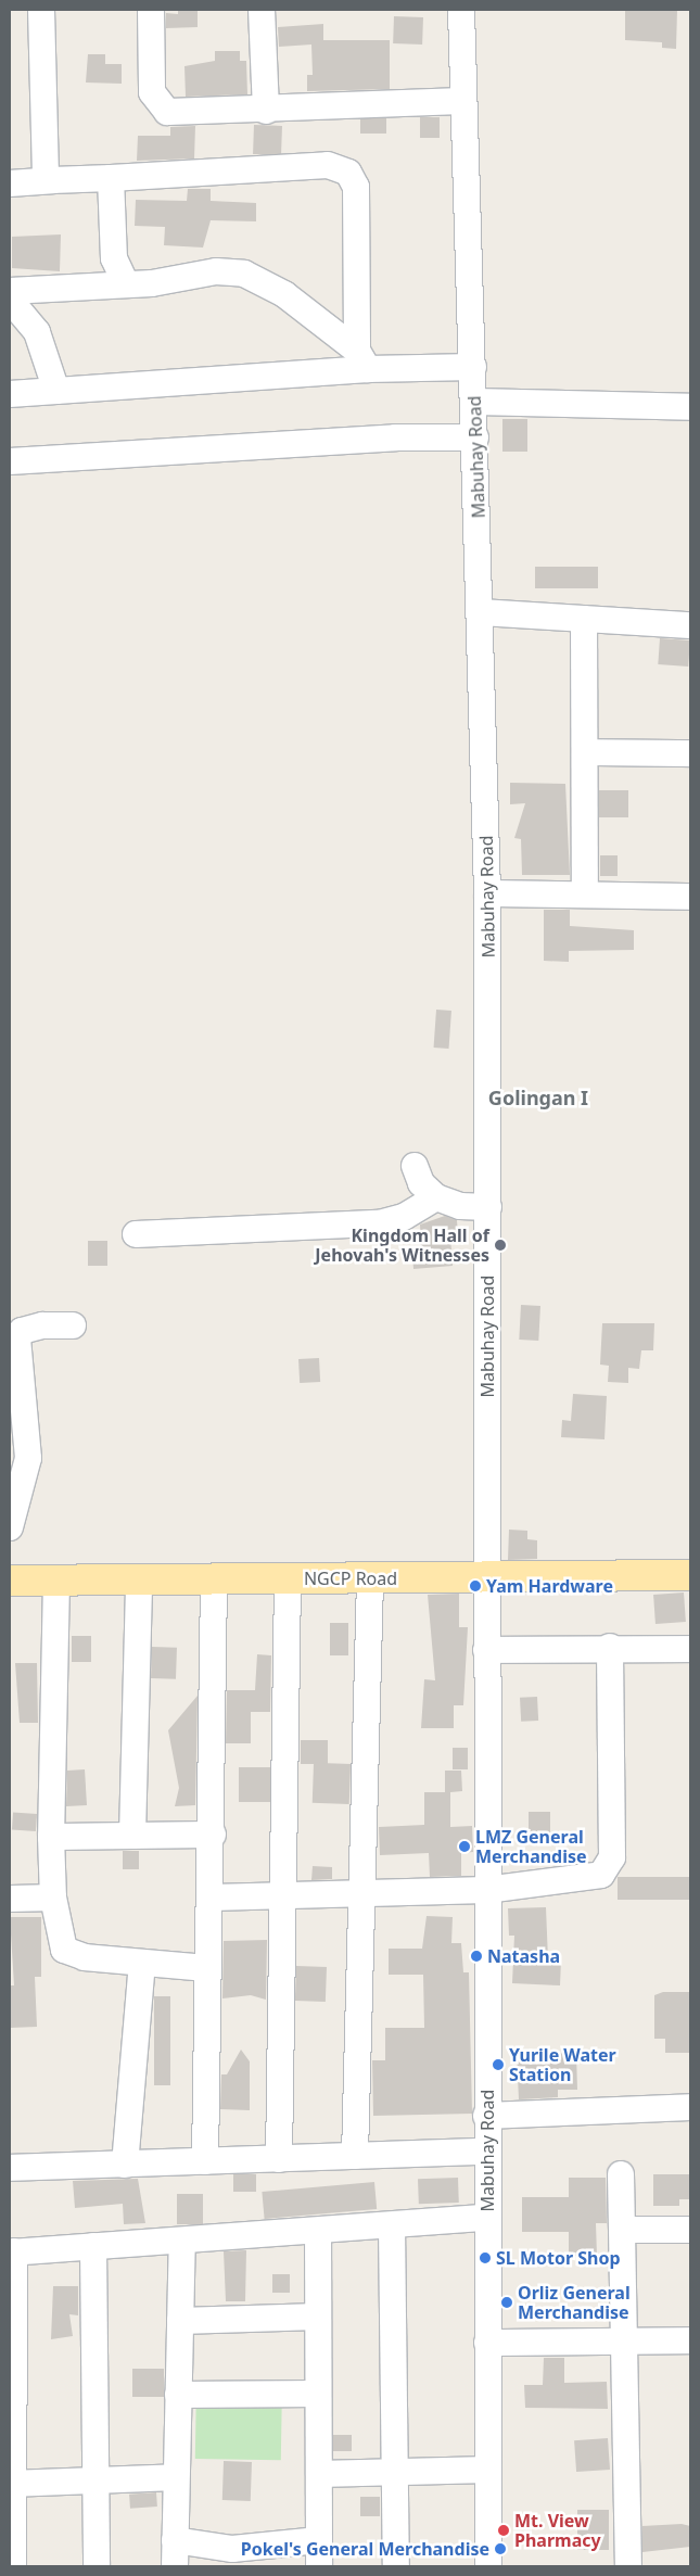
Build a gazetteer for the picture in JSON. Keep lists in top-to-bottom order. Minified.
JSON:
{"streets":{"main road":["NGCP Road"],"street":["Mabuhay Road"]},"crossings":[["Mabuhay Road","NGCP Road"]],"districts":["Golingan I"],"places":["Kingdom Hall of Jehovah's Witnesses","Yam Hardware","LMZ General Merchandise","Natasha","Yurile Water Station","SL Motor Shop","Orliz General Merchandise","Mt. View Pharmacy","Pokel's General Merchandise"]}
